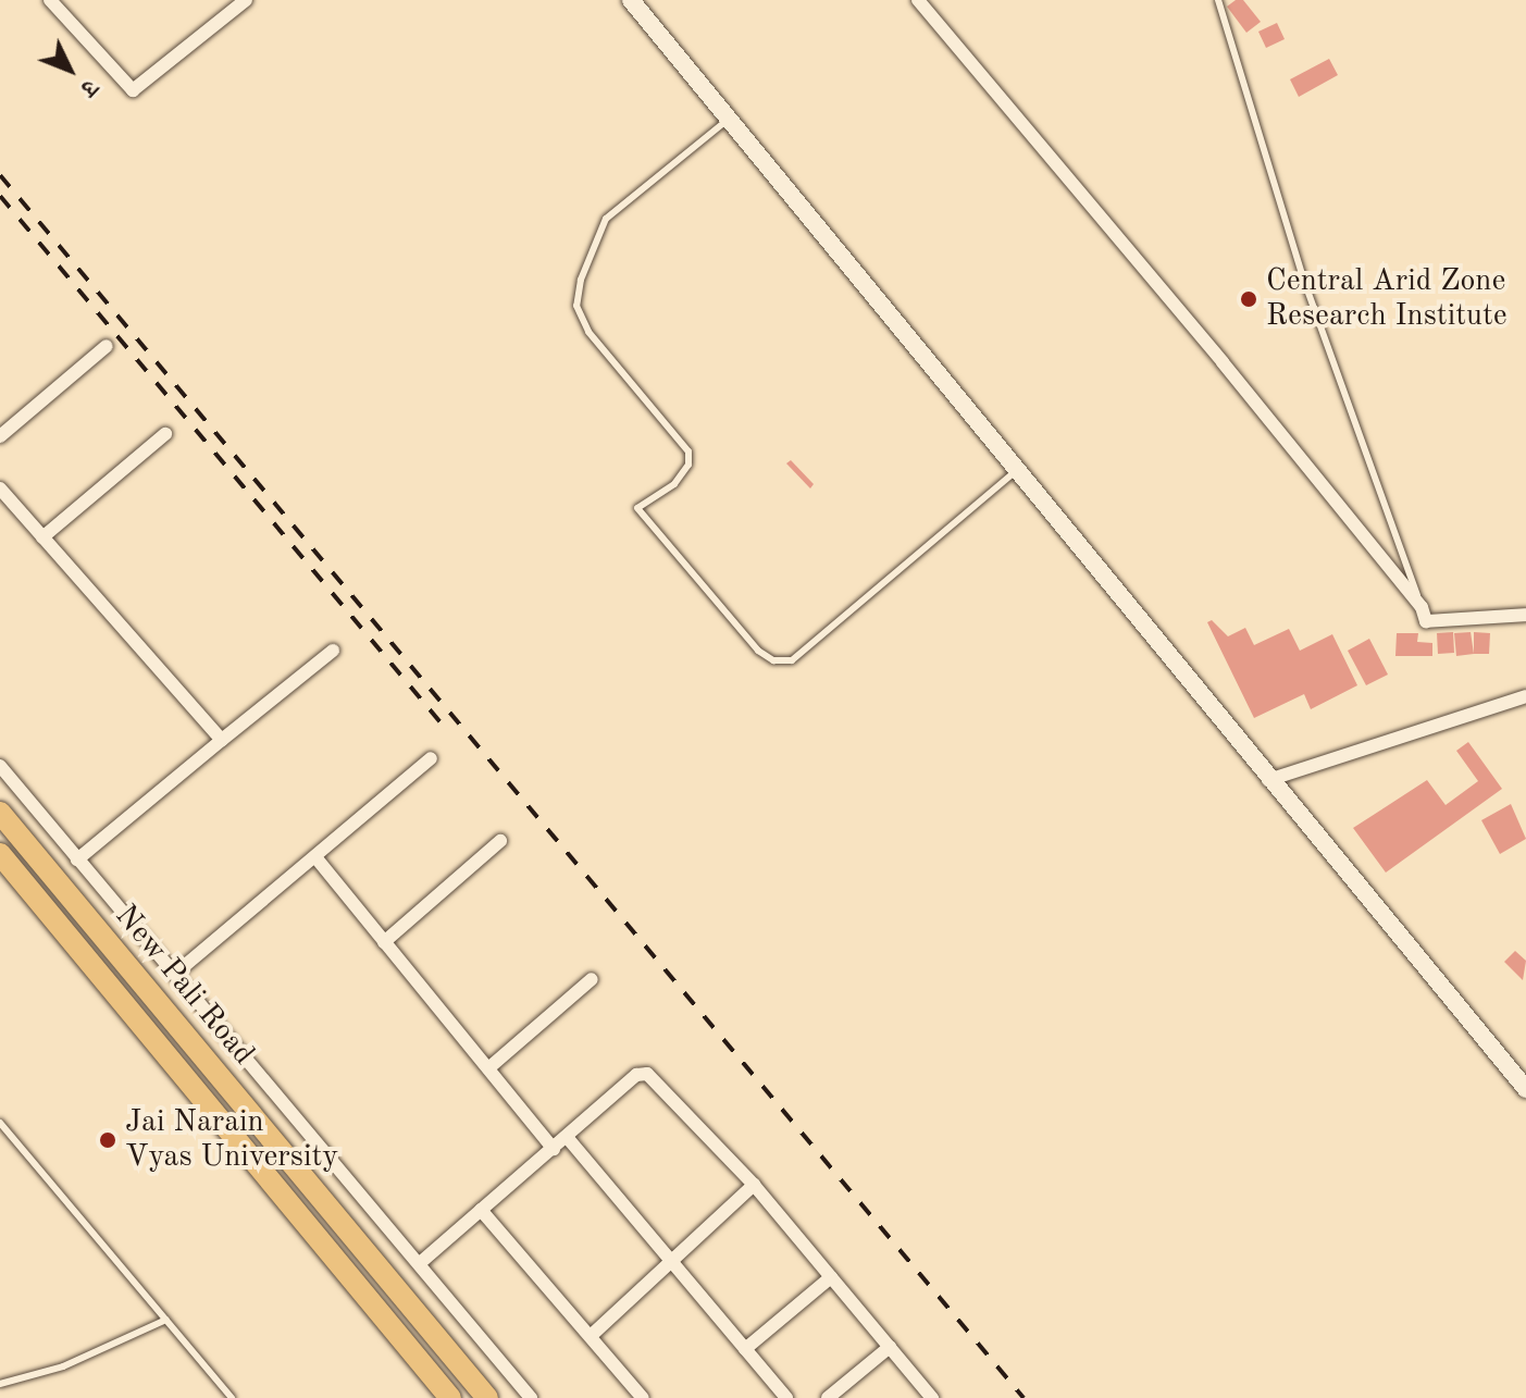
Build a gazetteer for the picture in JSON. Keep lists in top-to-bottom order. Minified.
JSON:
{"streets":{"highway":["New Pali Road"]},"places":["Central Arid Zone Research Institute","Jai Narain Vyas University"],"north":"bottom right"}
